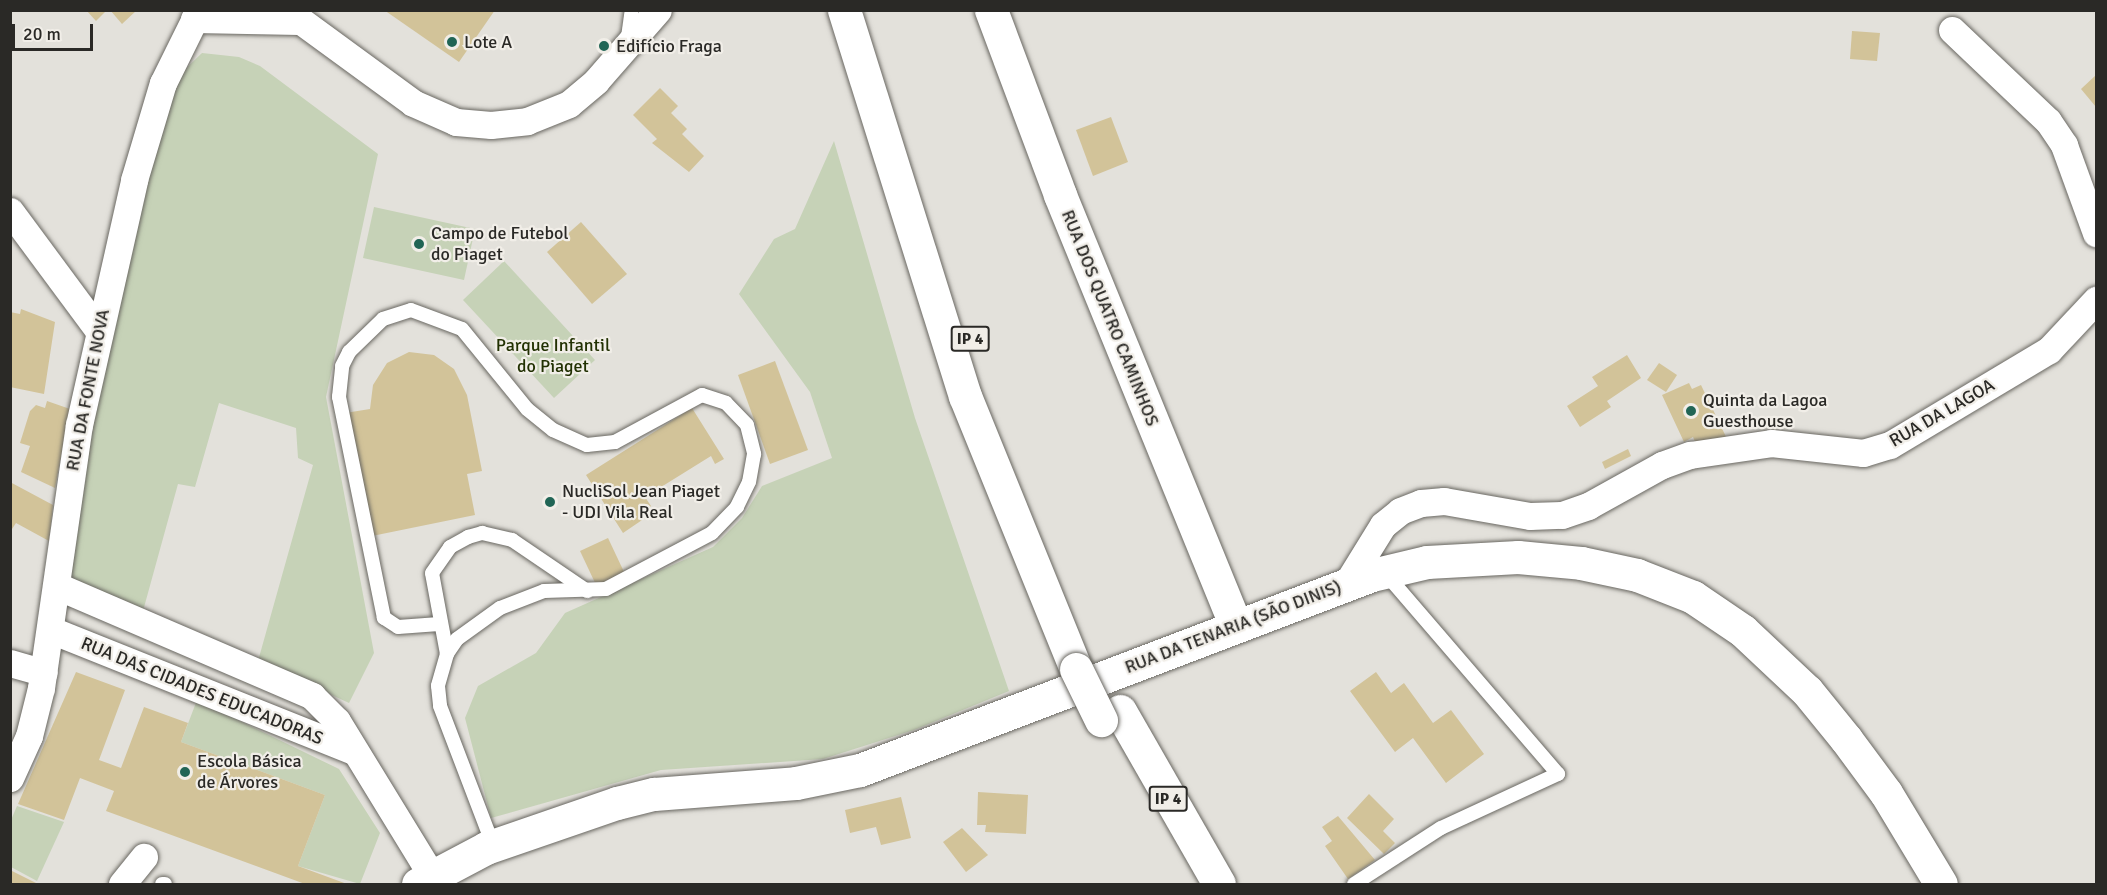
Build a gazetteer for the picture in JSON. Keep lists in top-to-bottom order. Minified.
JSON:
{"streets":{"main road":["RUA DOS QUATRO CAMINHOS","IP 4","RUA DA TENARIA (SÃO DINIS)"],"street":["RUA DA FONTE NOVA","RUA DA LAGOA","RUA DAS CIDADES EDUCADORAS"]},"crossings":[["RUA DOS QUATRO CAMINHOS","RUA DA TENARIA (SÃO DINIS)"],["RUA DA FONTE NOVA","RUA DAS CIDADES EDUCADORAS"],["RUA DA LAGOA","RUA DA TENARIA (SÃO DINIS)"],["RUA DA TENARIA (SÃO DINIS)","RUA DAS CIDADES EDUCADORAS"]],"parks":["Parque Infantil do Piaget"],"places":["Lote A","Edifício Fraga","Campo de Futebol do Piaget","Quinta da Lagoa Guesthouse","NucliSol Jean Piaget - UDI Vila Real","Escola Básica de Árvores"],"scale_bar":"20 m"}
